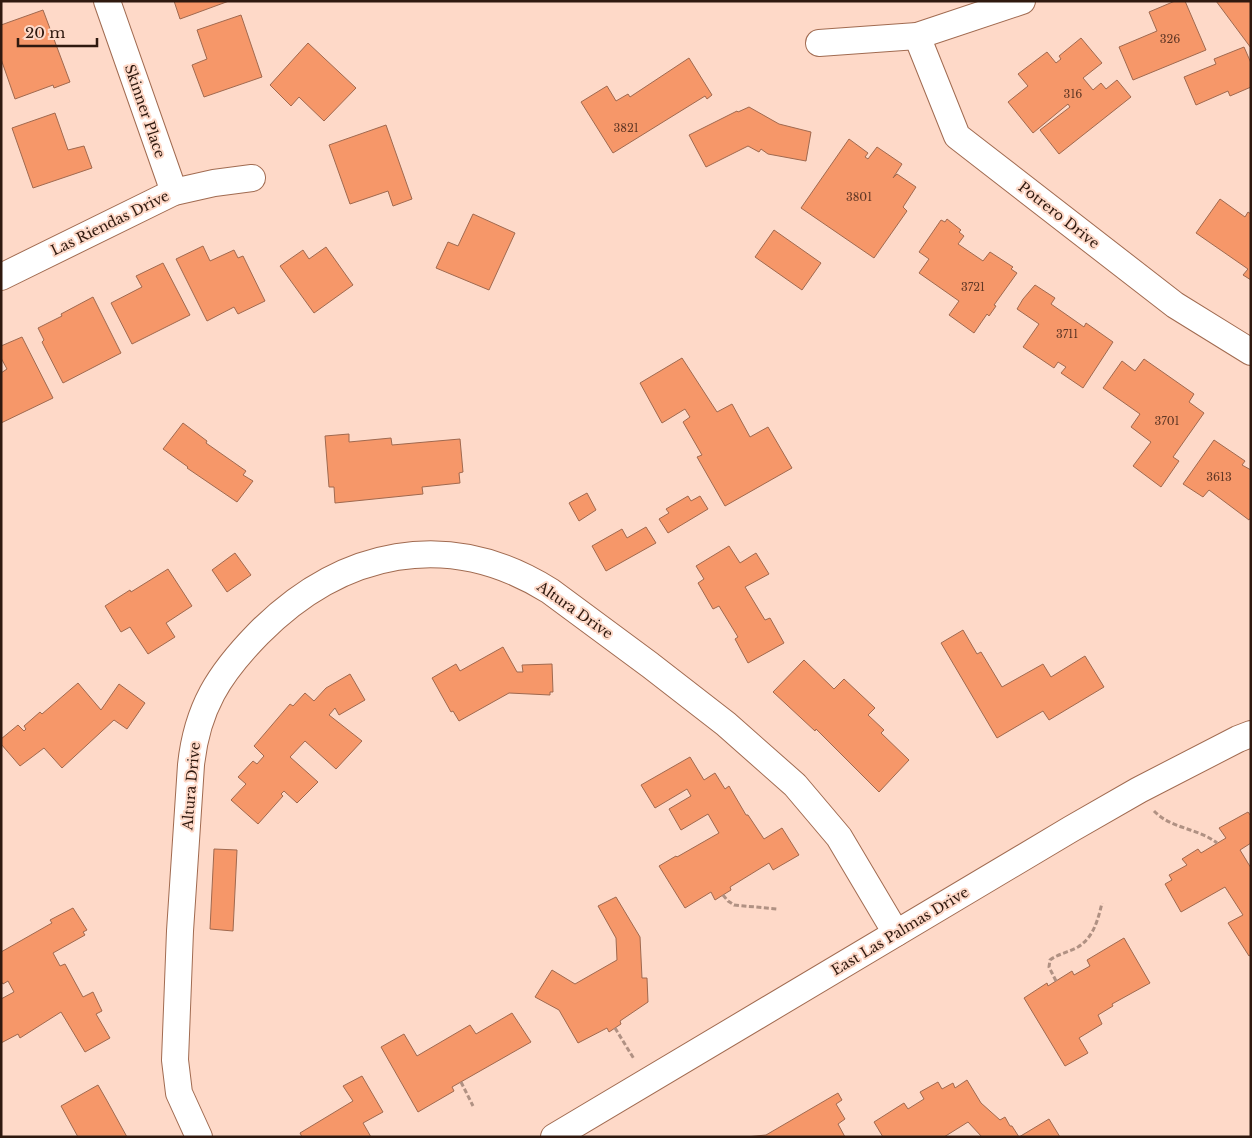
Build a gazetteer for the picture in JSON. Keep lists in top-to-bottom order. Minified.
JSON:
{"streets":{"street":["Skinner Place","Potrero Drive","Las Riendas Drive","Altura Drive","East Las Palmas Drive"]},"crossings":[["Skinner Place","Las Riendas Drive"],["Altura Drive","East Las Palmas Drive"]],"house_numbers":["326","316","3821","3801","3721","3711","3701","3613"],"scale_bar":"20 m"}
